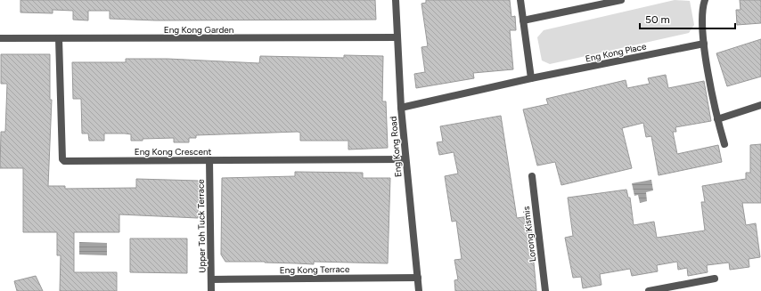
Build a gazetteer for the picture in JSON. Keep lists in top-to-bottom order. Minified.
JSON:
{"streets":{"street":["Eng Kong Garden","Eng Kong Place","Eng Kong Road","Eng Kong Crescent","Upper Toh Tuck Terrace","Lorong Kismis","Eng Kong Terrace"]},"crossings":[["Eng Kong Garden","Eng Kong Road"],["Eng Kong Garden","Eng Kong Crescent"],["Eng Kong Place","Eng Kong Road"],["Eng Kong Road","Eng Kong Crescent"],["Eng Kong Road","Eng Kong Terrace"],["Eng Kong Crescent","Upper Toh Tuck Terrace"],["Upper Toh Tuck Terrace","Eng Kong Terrace"]],"scale_bar":"50 m"}
